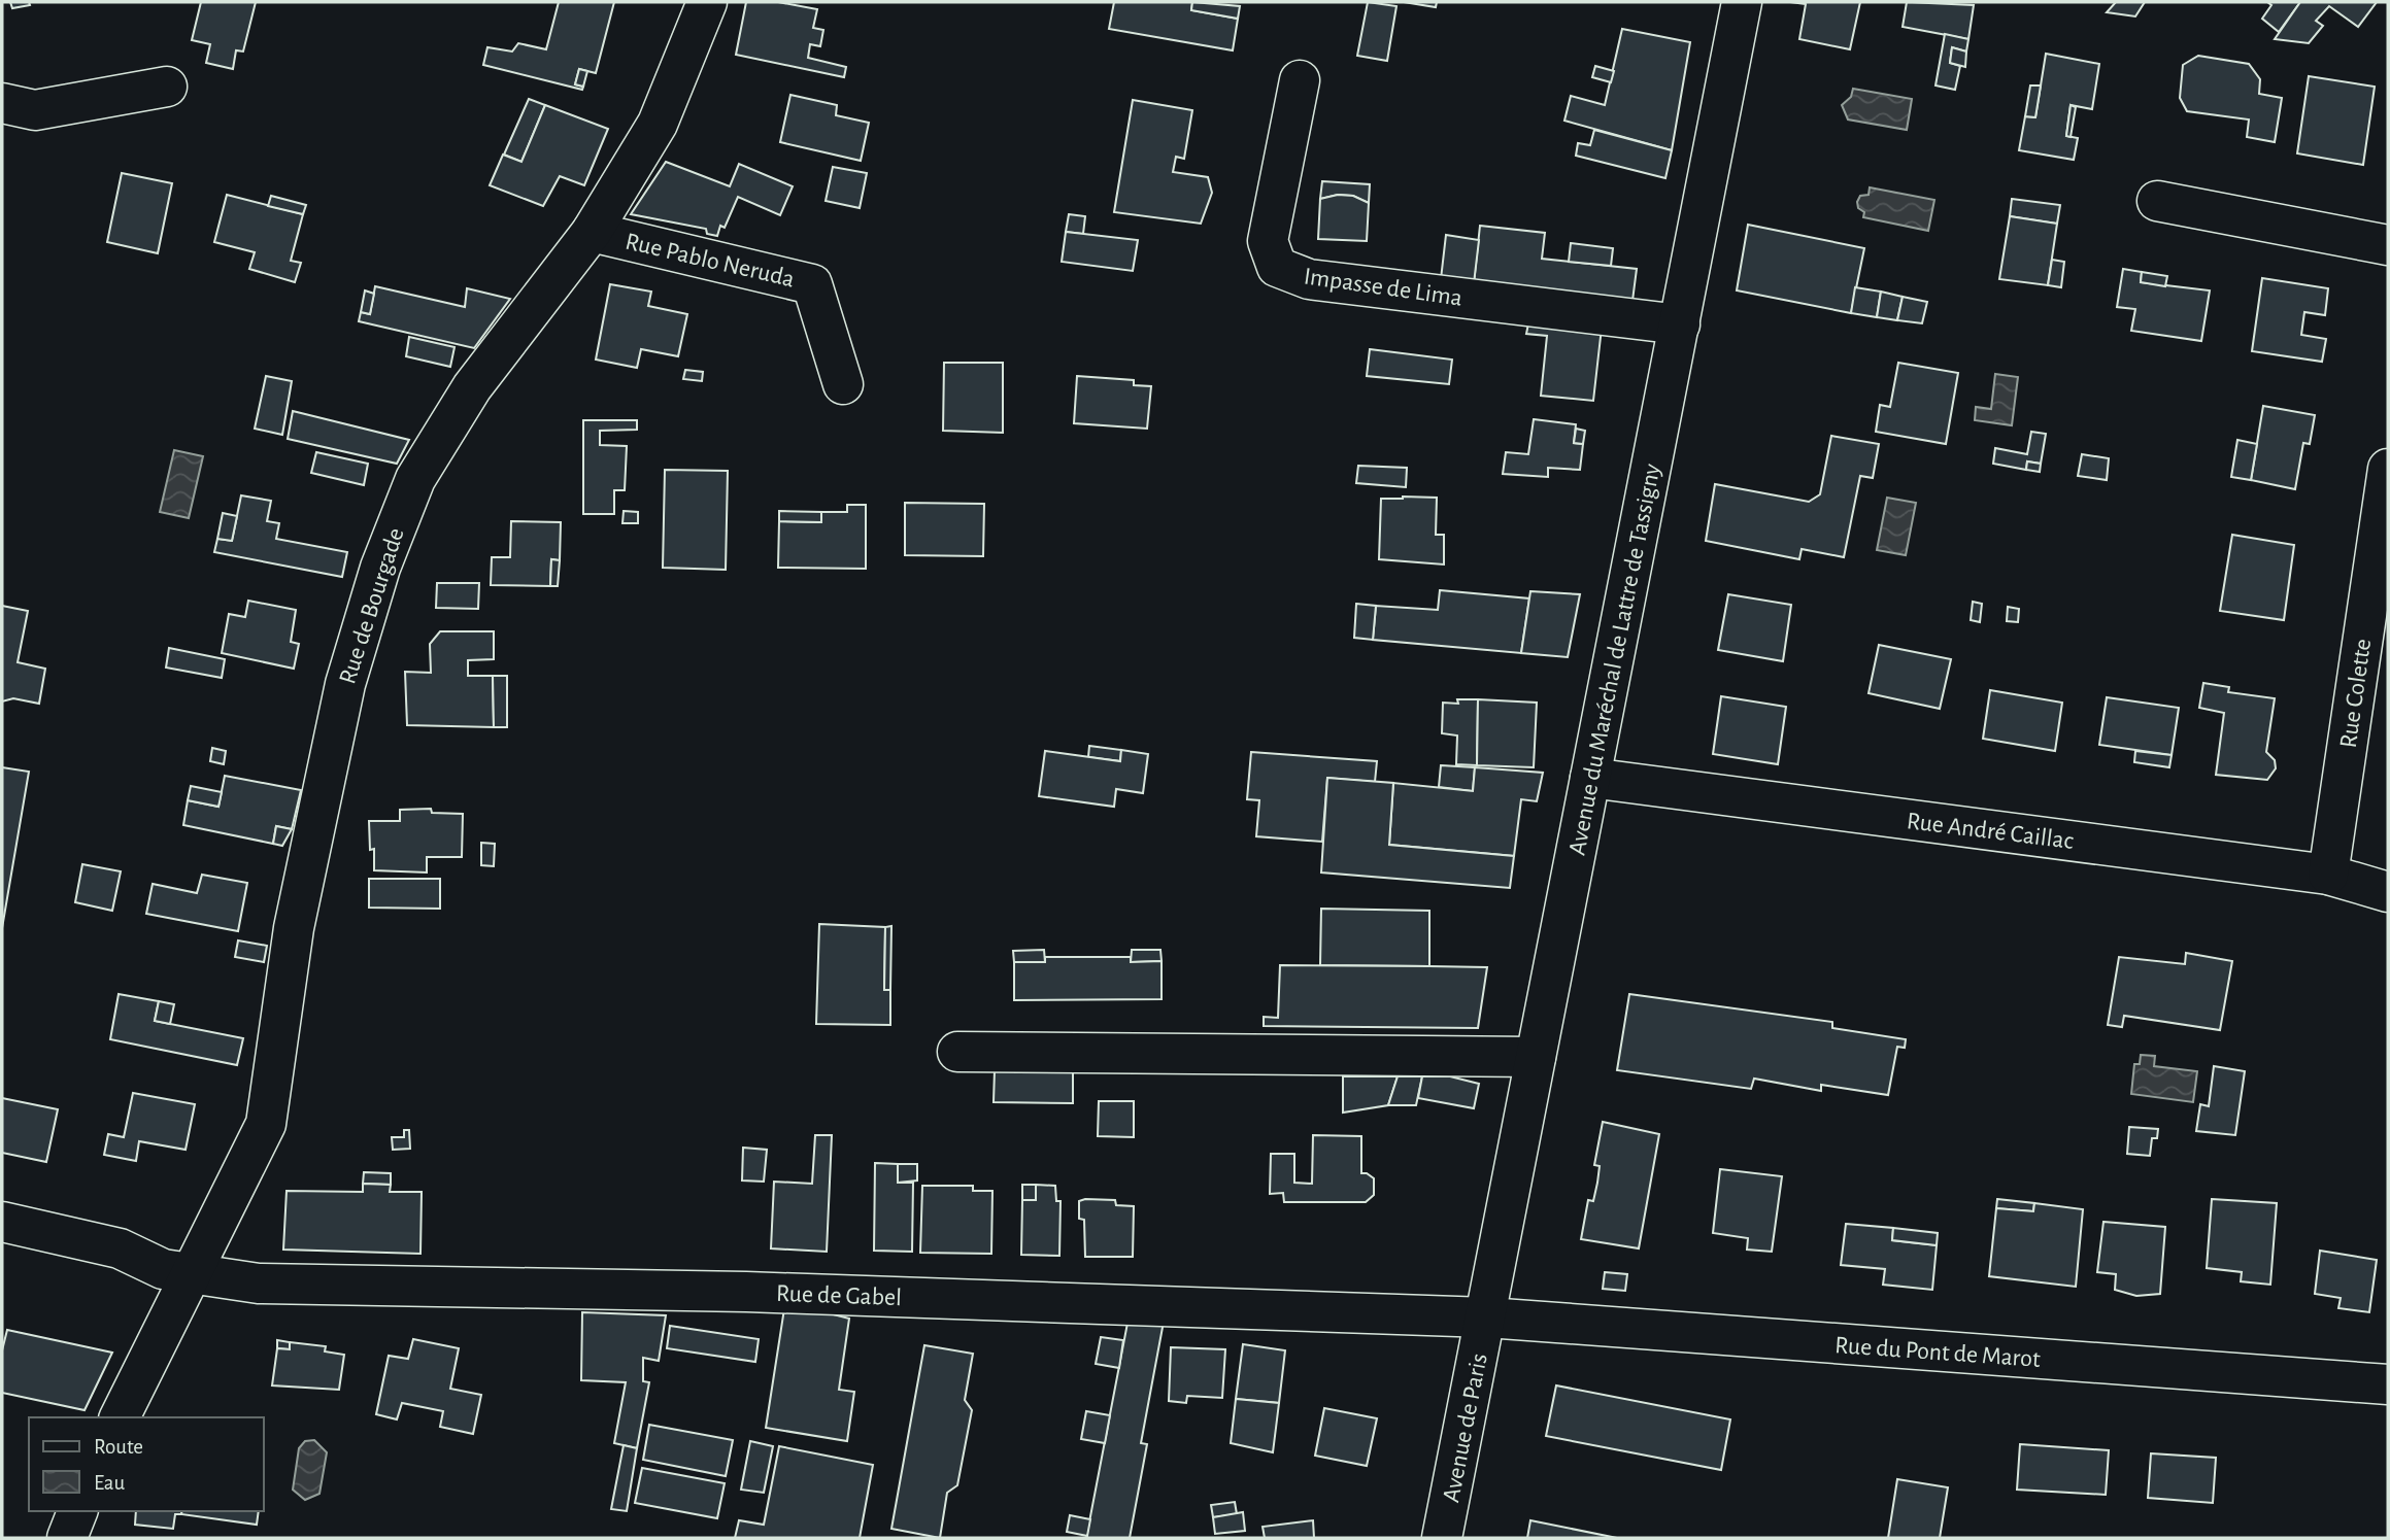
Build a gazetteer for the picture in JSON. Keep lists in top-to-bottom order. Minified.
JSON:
{"streets":{"street":["Rue Pablo Neruda","Impasse de Lima","Rue de Bourgade","Avenue du Maréchal de Lattre de Tassigny","Rue Colette","Rue André Caillac","Rue de Gabel","Rue du Pont de Marot","Avenue de Paris"]},"crossings":[["Rue Pablo Neruda","Rue de Bourgade"],["Impasse de Lima","Avenue du Maréchal de Lattre de Tassigny"],["Rue de Bourgade","Rue de Gabel"],["Avenue du Maréchal de Lattre de Tassigny","Rue André Caillac"],["Avenue du Maréchal de Lattre de Tassigny","Rue de Gabel"],["Avenue du Maréchal de Lattre de Tassigny","Rue du Pont de Marot"],["Avenue du Maréchal de Lattre de Tassigny","Avenue de Paris"],["Rue Colette","Rue André Caillac"],["Rue de Gabel","Rue du Pont de Marot"],["Rue de Gabel","Avenue de Paris"],["Rue du Pont de Marot","Avenue de Paris"]],"legend":["Route","Eau"]}
